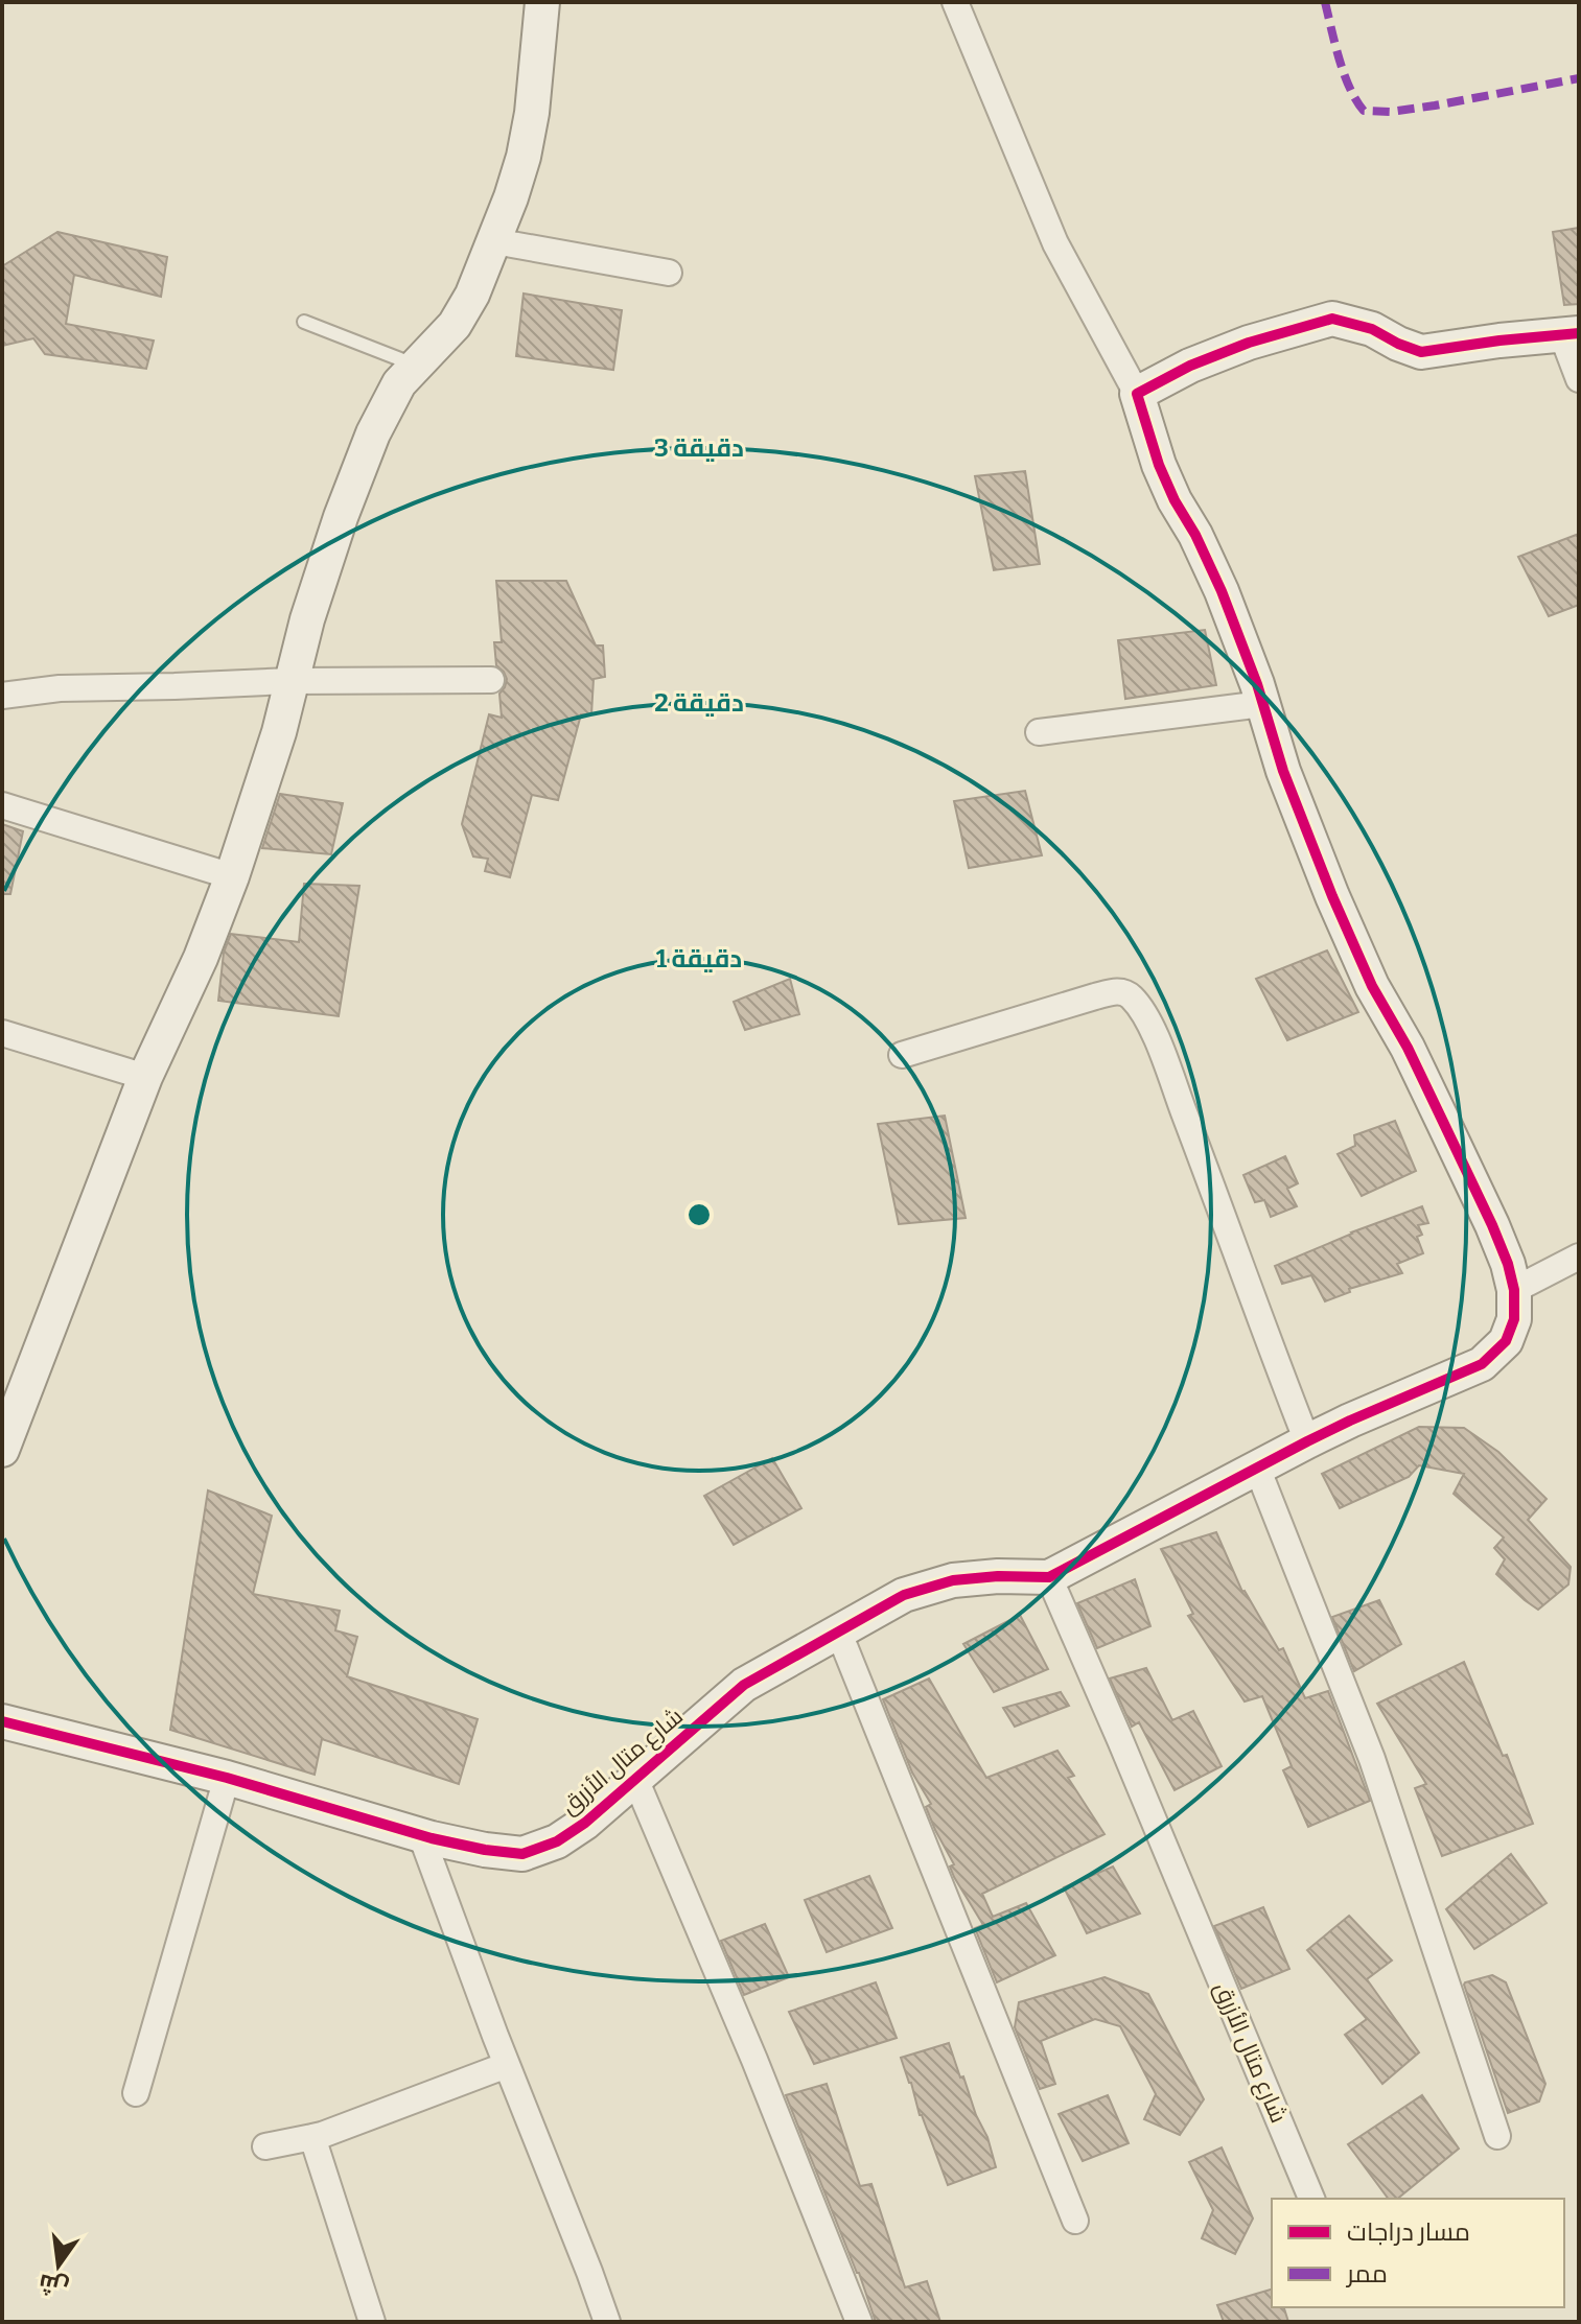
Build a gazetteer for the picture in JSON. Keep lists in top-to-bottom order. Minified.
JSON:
{"streets":{"street":["شارع متال الأزرق"]},"legend":["مسار دراجات","ممر"],"north":"bottom","rings":["3 دقيقة","2 دقيقة","1 دقيقة"]}
